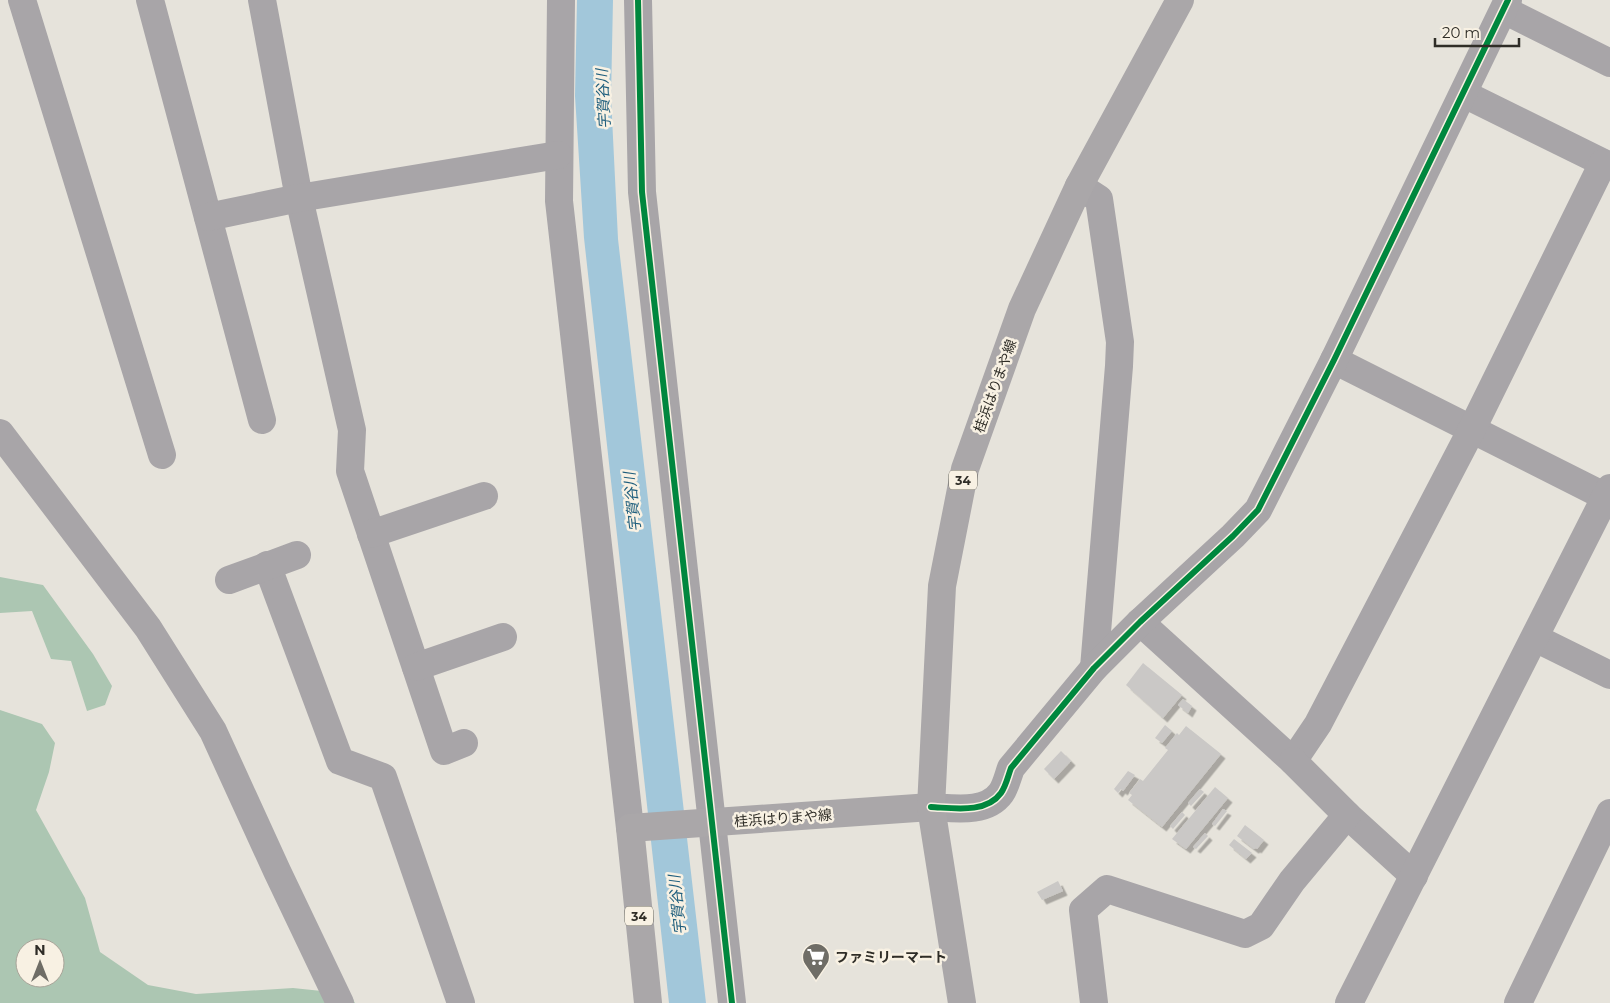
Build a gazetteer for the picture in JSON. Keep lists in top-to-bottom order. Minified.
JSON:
{"streets":{"main road":["桂浜はりまや線","34"]},"crossings":[["桂浜はりまや線","34"]],"water":["宇賀谷川"],"places":{"supermarket":["ファミリーマート"]},"scale_bar":"20 m","north":"top"}
